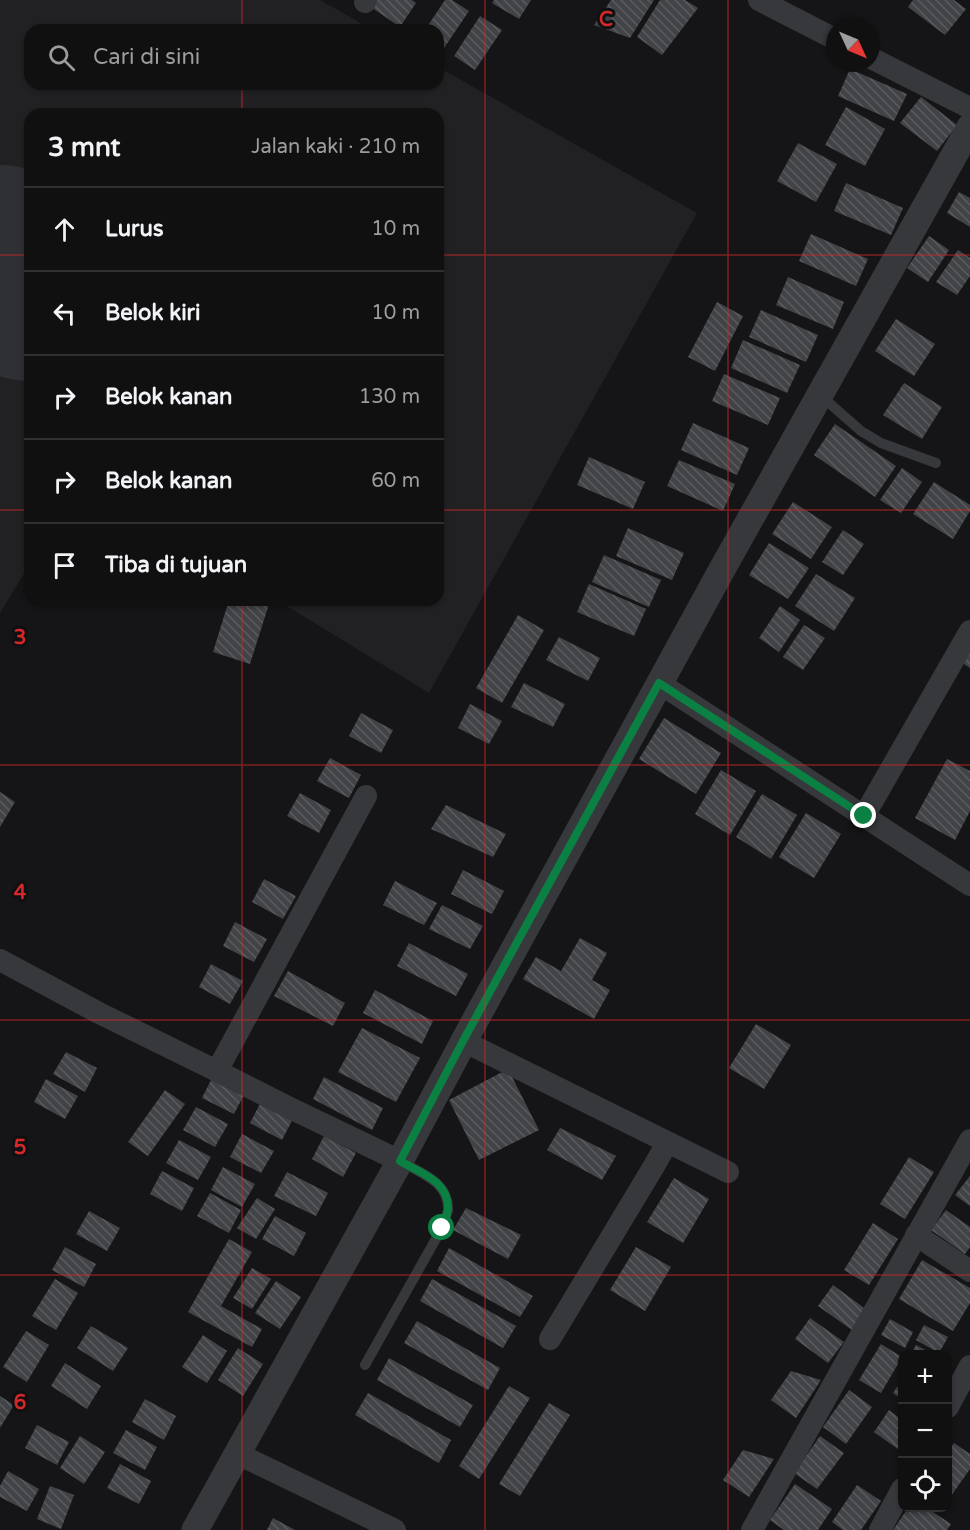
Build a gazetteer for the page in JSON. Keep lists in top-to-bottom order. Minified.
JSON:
{"north":"bottom right","page":{"search":"Cari di sini","heading":["3 mnt","Jalan kaki · 210 m"],"list":[["Lurus","10 m"],["Belok kiri","10 m"],["Belok kanan","130 m"],["Belok kanan","60 m"],"Tiba di tujuan"],"map_buttons":["+","−"]},"grid":{"columns":["C"],"rows":["3","4","5","6"]}}
